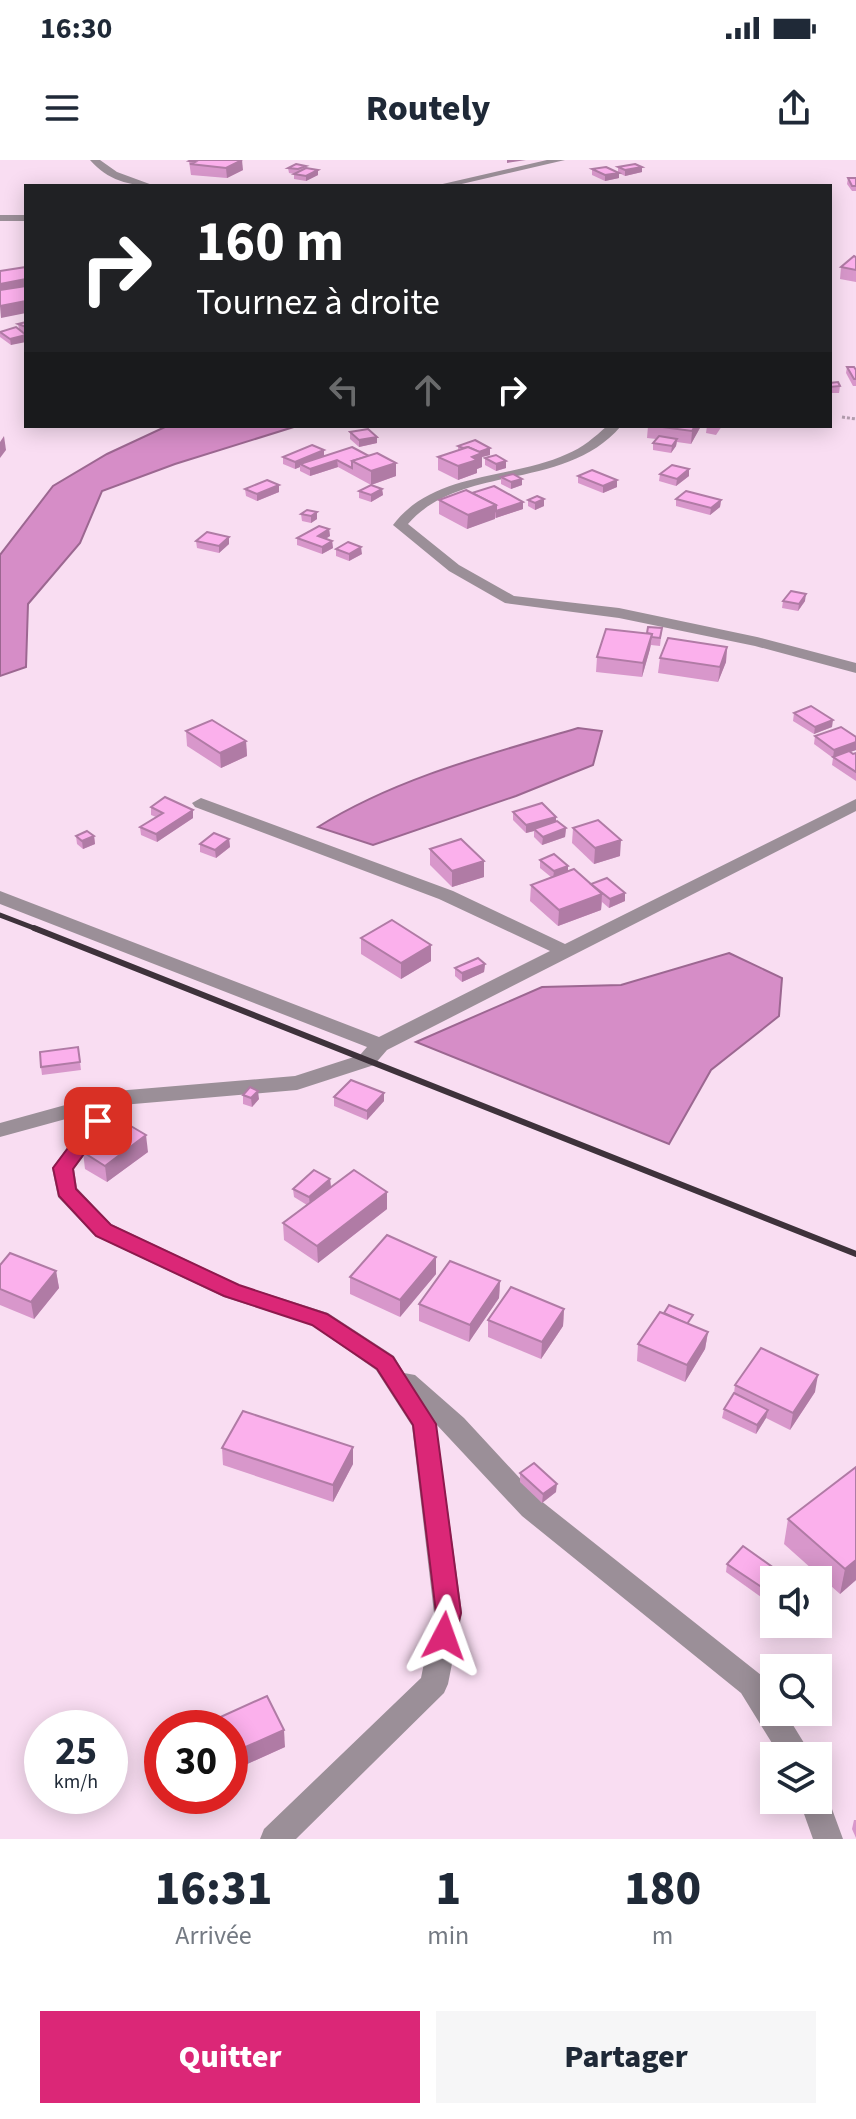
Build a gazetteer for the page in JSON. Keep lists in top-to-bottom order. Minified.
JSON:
{"page":{"status":"16:30","header":"Routely","turn":["160 m","Tournez à droite"],"speed":"25 km/h","limit":"30","eta":["16:31","Arrivée","1","min","180","m"],"buttons":["Quitter","Partager"]}}
